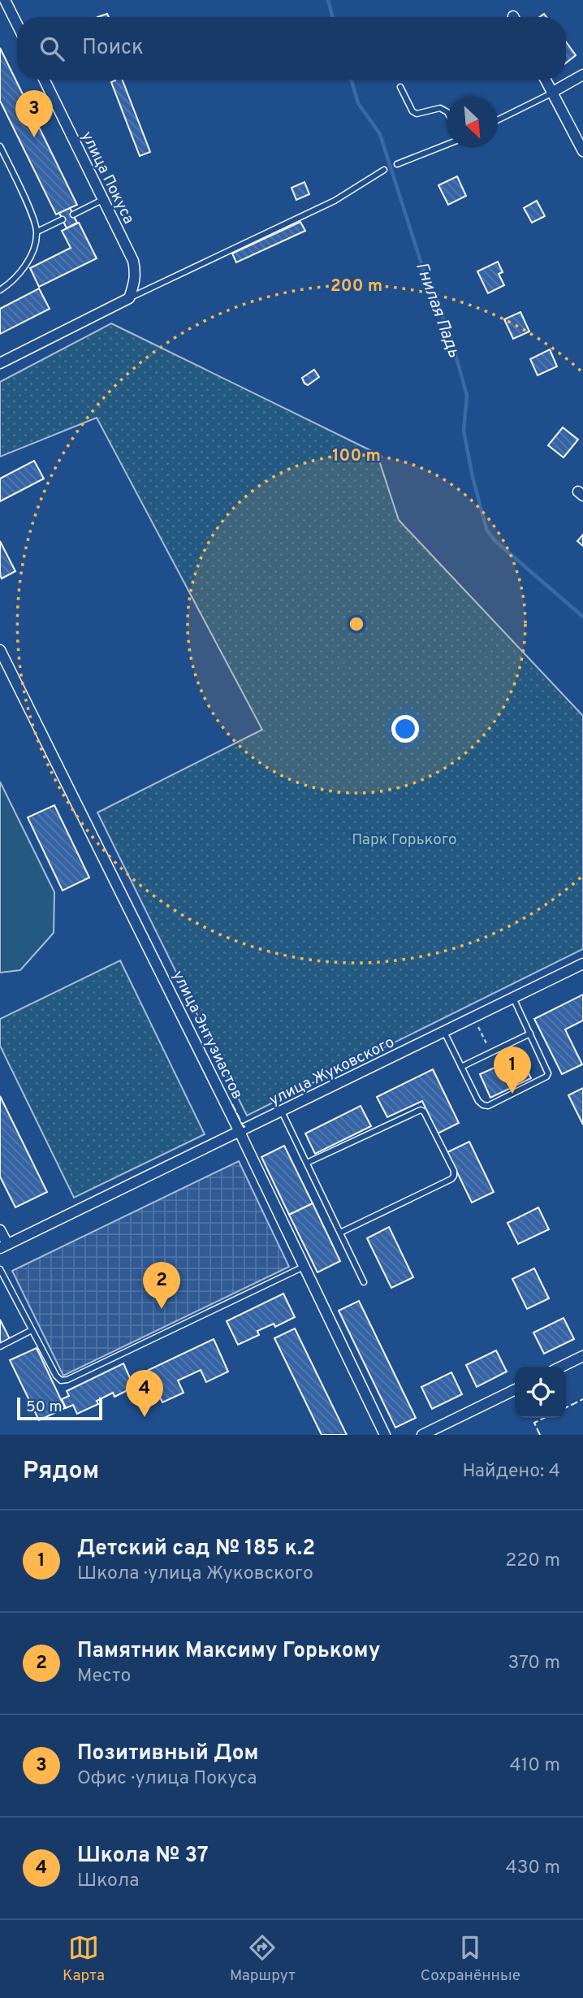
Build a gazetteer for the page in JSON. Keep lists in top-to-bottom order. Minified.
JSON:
{"streets":{"street":["улица Покуса","улица Энтузиастов","улица Жуковского"]},"crossings":[["улица Энтузиастов","улица Жуковского"]],"water":["Гнилая Падь"],"parks":["Парк Горького"],"scale_bar":"50 m","north":"bottom right","page":{"search":"Поиск","pins":["3","1","2","4"],"scale":"50 m","heading":["Рядом","Найдено: 4"],"list":[{"mark":"1","name":"Детский сад № 185 к.2","note":"Школа · улица Жуковского","value":"220 m"},{"mark":"2","name":"Памятник Максиму Горькому","note":"Место","value":"370 m"},{"mark":"3","name":"Позитивный Дом","note":"Офис · улица Покуса","value":"410 m"},{"mark":"4","name":"Школа № 37","note":"Школа","value":"430 m"}],"nav":["Карта","Маршрут","Сохранённые"]},"rings":["200 m","100 m"]}
